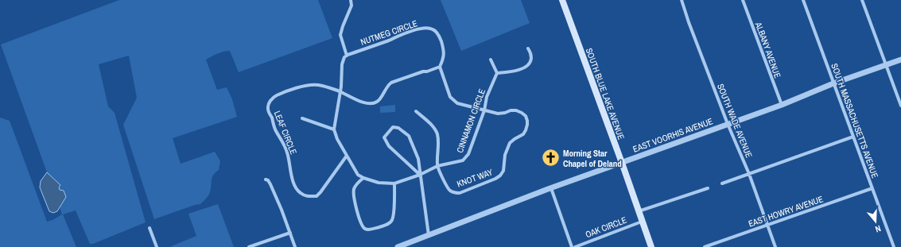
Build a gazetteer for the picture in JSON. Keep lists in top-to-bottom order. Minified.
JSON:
{"streets":{"main road":["SOUTH BLUE LAKE AVENUE"],"street":["NUTMEG CIRCLE","ALBANY AVENUE","CINNAMON CIRCLE","SOUTH WADE AVENUE","SOUTH MASSACHUSETTS AVENUE","LEAF CIRCLE","EAST VOORHIS AVENUE","KNOT WAY","EAST HOWRY AVENUE","OAK CIRCLE"]},"crossings":[["NUTMEG CIRCLE","LEAF CIRCLE"],["ALBANY AVENUE","EAST VOORHIS AVENUE"],["SOUTH BLUE LAKE AVENUE","EAST VOORHIS AVENUE"],["SOUTH BLUE LAKE AVENUE","OAK CIRCLE"],["CINNAMON CIRCLE","KNOT WAY"],["SOUTH WADE AVENUE","EAST VOORHIS AVENUE"],["SOUTH WADE AVENUE","EAST HOWRY AVENUE"],["SOUTH MASSACHUSETTS AVENUE","EAST VOORHIS AVENUE"],["SOUTH MASSACHUSETTS AVENUE","EAST HOWRY AVENUE"]],"places":{"church":["Morning Star Chapel of Deland"]},"north":"bottom"}
